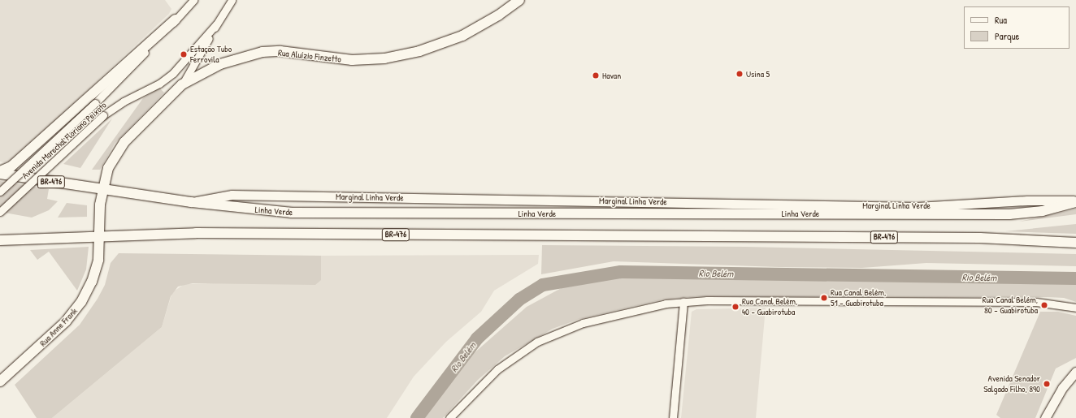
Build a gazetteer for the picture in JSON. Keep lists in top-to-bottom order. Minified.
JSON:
{"streets":{"main road":["Rua Aluízio Finzetto","BR-476","Marginal Linha Verde","Linha Verde","Rua Anne Frank"],"street":["Avenida Marechal Floriano Peixoto"]},"crossings":[["Rua Aluízio Finzetto","Avenida Marechal Floriano Peixoto"],["Rua Aluízio Finzetto","Linha Verde"],["Rua Aluízio Finzetto","Rua Anne Frank"],["BR-476","Rua Anne Frank"],["Marginal Linha Verde","Linha Verde"]],"water":["Rio Belém"],"places":["Estação Tubo Ferrovila","Usina 5","Havan","Rua Canal Belém, 51 - Guabirotuba","Rua Canal Belém, 80 - Guabirotuba","Rua Canal Belém, 40 - Guabirotuba","Avenida Senador Salgado Filho, 890"],"legend":["Rua","Parque"]}
